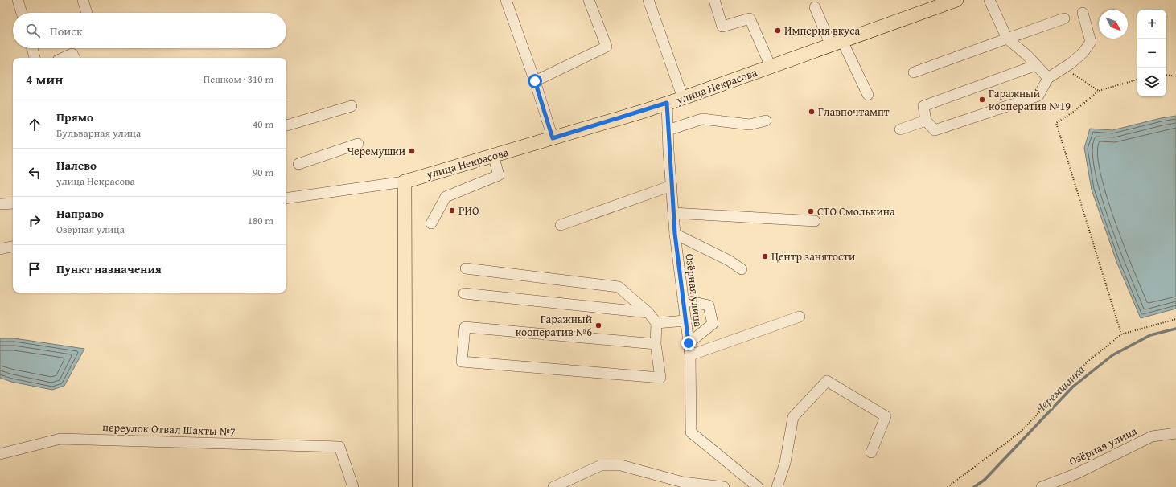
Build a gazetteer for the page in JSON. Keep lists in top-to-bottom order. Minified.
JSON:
{"streets":{"main road":["улица Некрасова"],"street":["Озёрная улица","переулок Отвал Шахты №7"]},"crossings":[["улица Некрасова","Озёрная улица"]],"water":["Черемшанка"],"places":["Империя вкуса","Гаражный кооператив №19","Главпочтампт","Черемушки","РИО","СТО Смолькина","Центр занятости","Гаражный кооператив №6"],"north":"bottom right","page":{"map_buttons":["+","−"],"search":"Поиск","heading":["4 мин","Пешком · 310 m"],"list":[["Прямо","Бульварная улица","40 m"],["Налево","улица Некрасова","90 m"],["Направо","Озёрная улица","180 m"],"Пункт назначения"]}}
